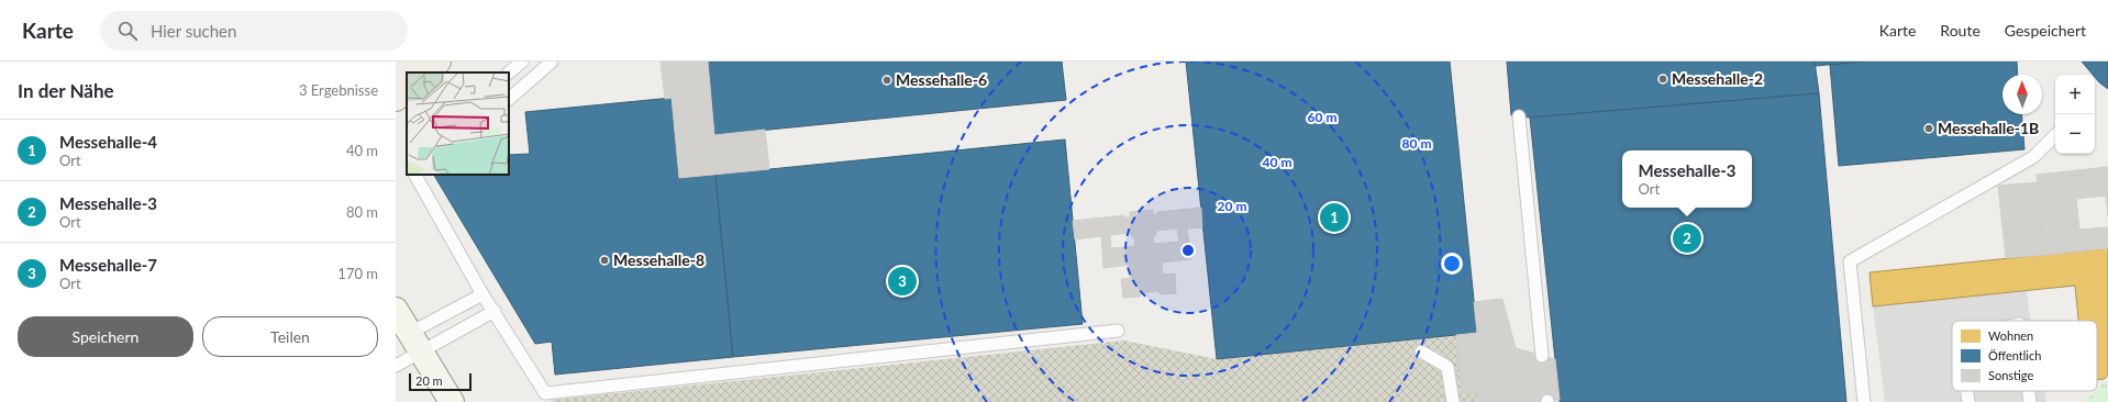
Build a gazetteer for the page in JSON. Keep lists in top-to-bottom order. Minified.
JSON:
{"places":["Messehalle-2","Messehalle-6","Messehalle-1B","Messehalle-8"],"legend":["Wohnen","Öffentlich","Sonstige"],"scale_bar":"20 m","north":"top","page":{"header":"Karte","search":"Hier suchen","nav":["Karte","Route","Gespeichert"],"heading":["In der Nähe","3 Ergebnisse"],"map_buttons":["+","−"],"list":[{"mark":"1","name":"Messehalle-4","note":"Ort","value":"40 m"},{"mark":"2","name":"Messehalle-3","note":"Ort","value":"80 m"},{"mark":"3","name":"Messehalle-7","note":"Ort","value":"170 m"}],"popup":["Messehalle-3","Ort"],"pins":["1","2","3"],"buttons":["Speichern","Teilen"],"scale":"20 m"},"rings":["60 m","80 m","40 m","20 m"]}
